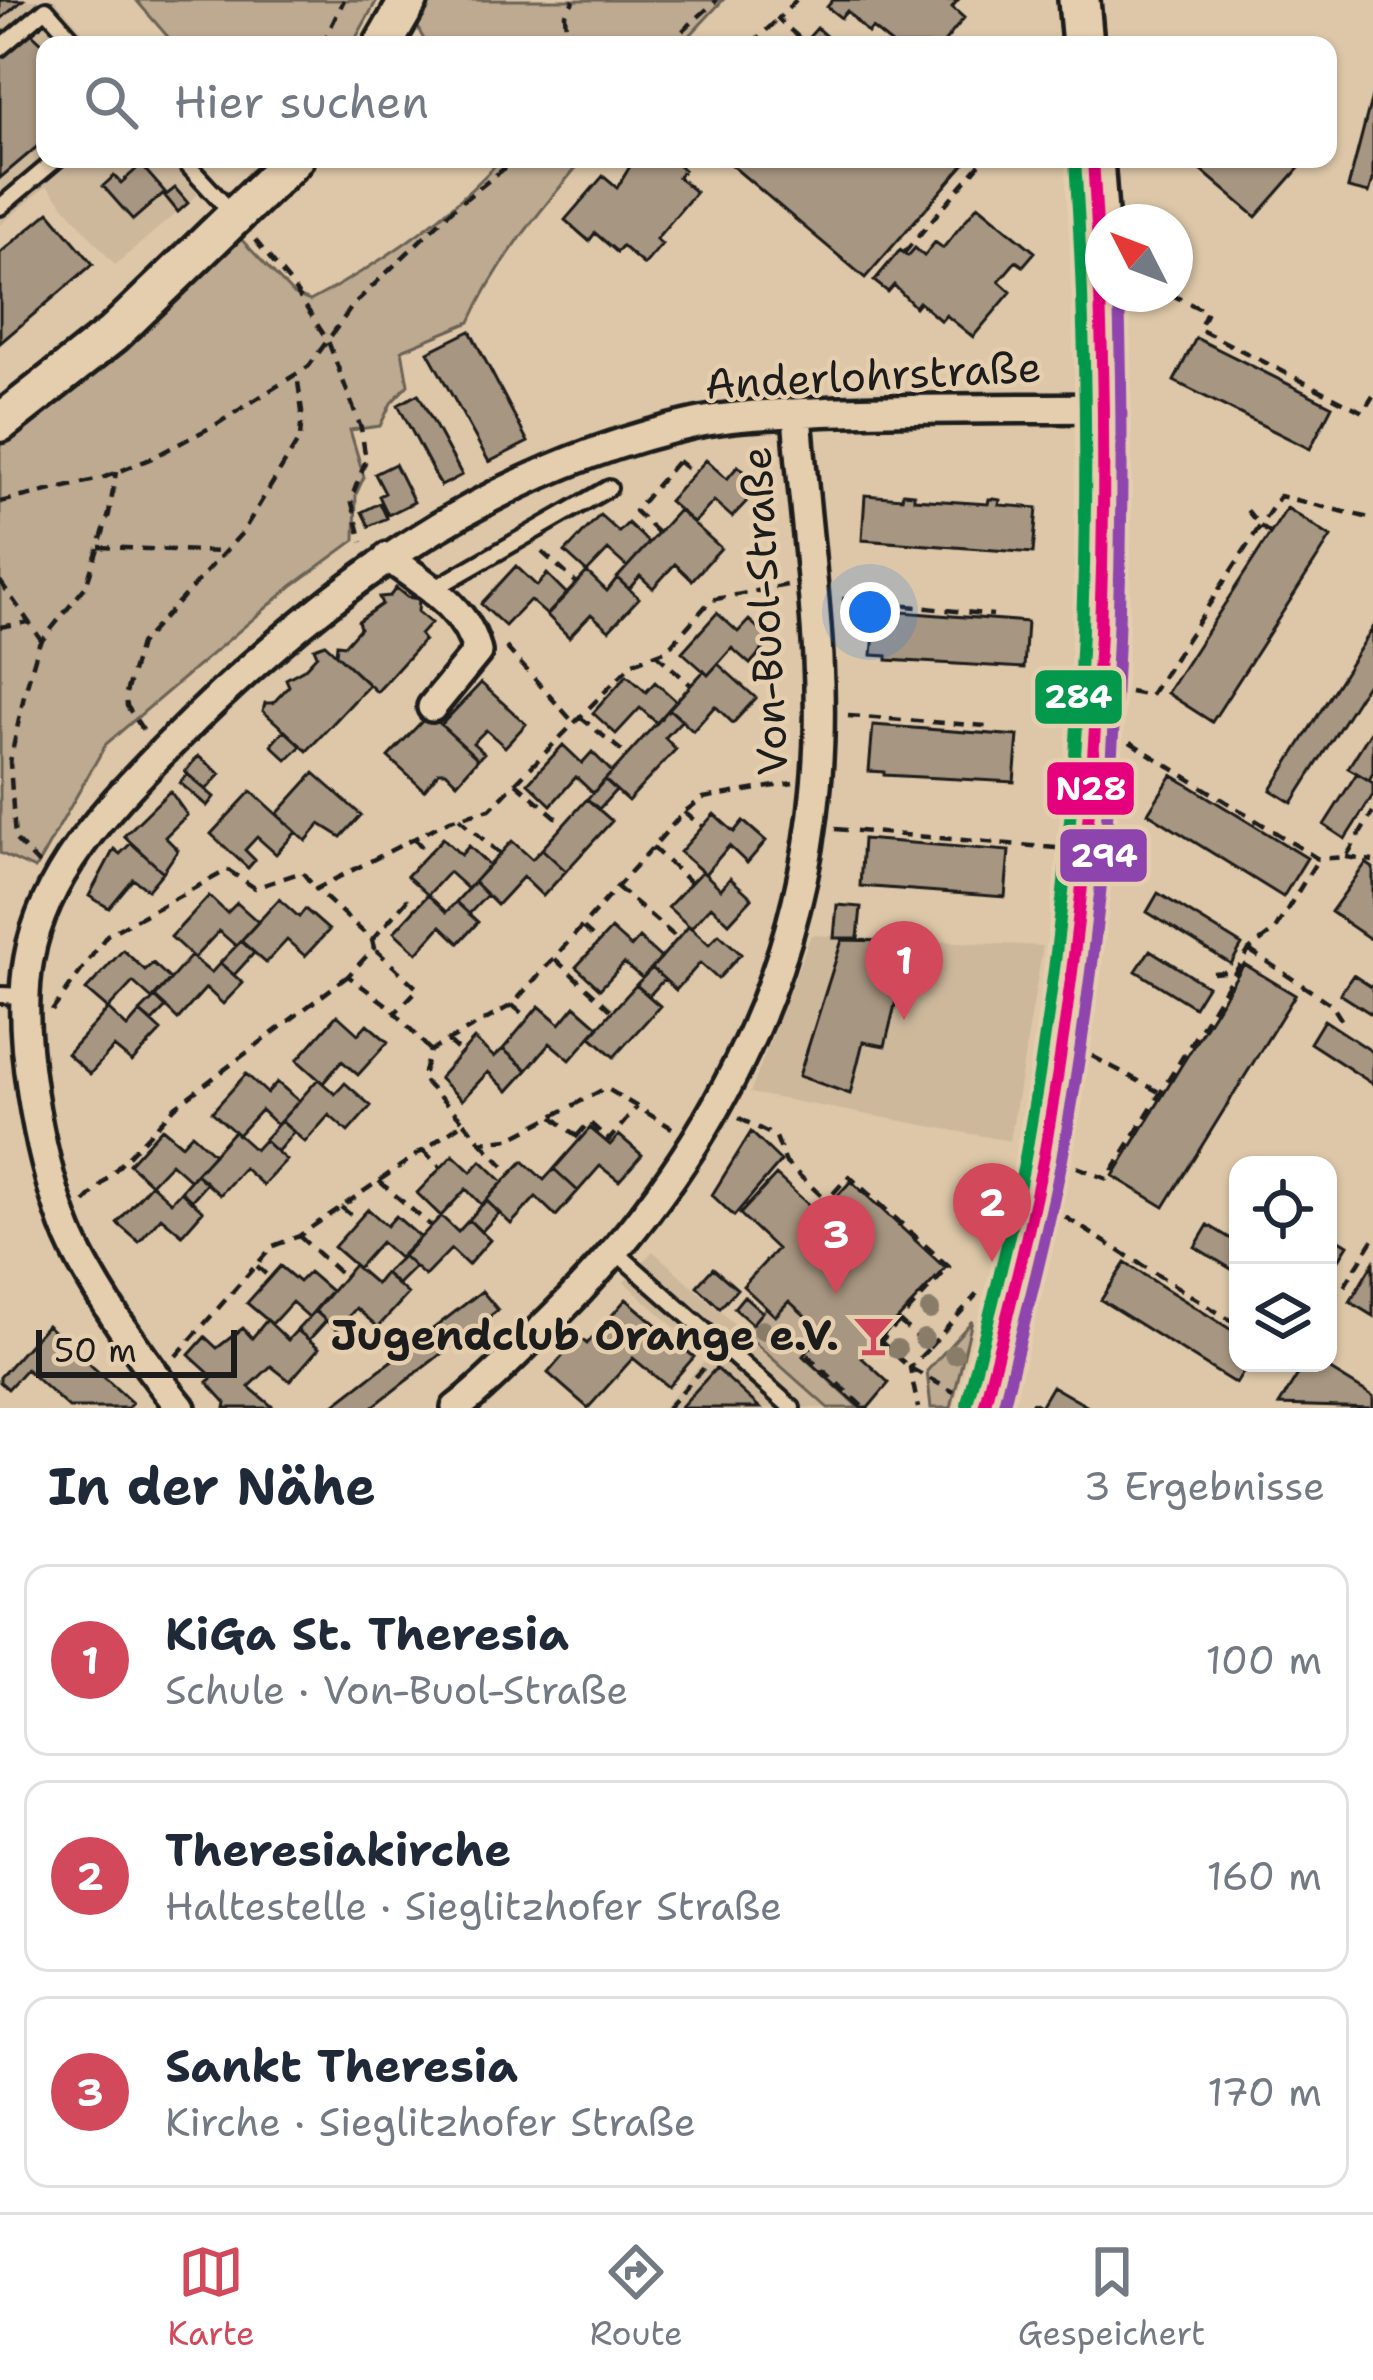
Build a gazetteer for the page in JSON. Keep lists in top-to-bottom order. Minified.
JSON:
{"streets":{"street":["Anderlohrstraße","Von-Buol-Straße"]},"crossings":[["Anderlohrstraße","Von-Buol-Straße"]],"places":{"bar":["Jugendclub Orange e.V."]},"lines":["transit line N28","transit line 284","transit line 294"],"scale_bar":"50 m","north":"top left","page":{"search":"Hier suchen","pins":["1","2","3"],"scale":"50 m","heading":["In der Nähe","3 Ergebnisse"],"list":[{"mark":"1","name":"KiGa St. Theresia","note":"Schule · Von-Buol-Straße","value":"100 m"},{"mark":"2","name":"Theresiakirche","note":"Haltestelle · Sieglitzhofer Straße","value":"160 m"},{"mark":"3","name":"Sankt Theresia","note":"Kirche · Sieglitzhofer Straße","value":"170 m"}],"nav":["Karte","Route","Gespeichert"]}}
